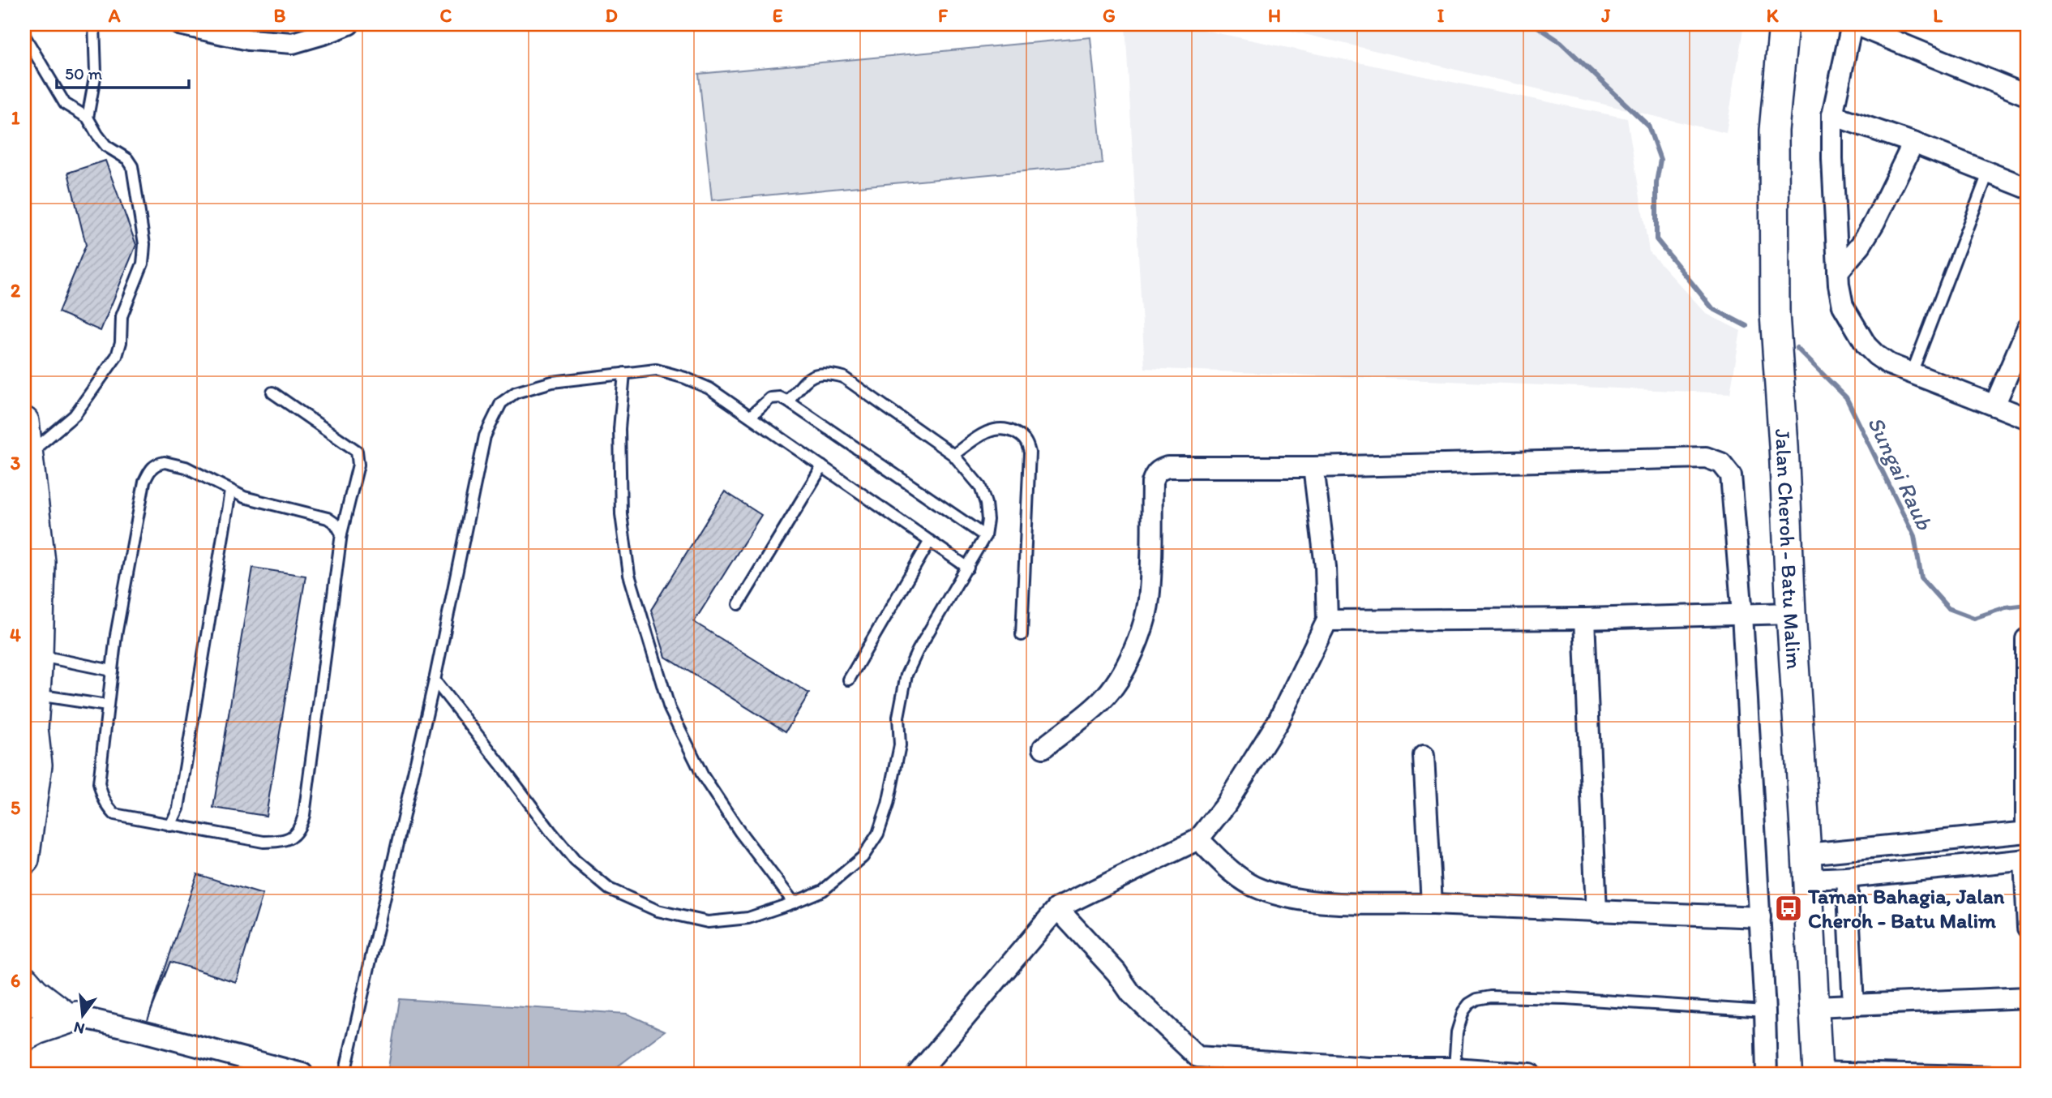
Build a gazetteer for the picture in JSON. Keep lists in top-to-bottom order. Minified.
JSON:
{"streets":{"main road":["Jalan Cheroh - Batu Malim"]},"water":["Sungai Raub"],"places":{"bus stop":["Taman Bahagia, Jalan Cheroh - Batu Malim"]},"scale_bar":"50 m","north":"bottom","grid":{"columns":["A","B","C","D","E","F","G","H","I","J","K","L"],"rows":["1","2","3","4","5","6"]}}
